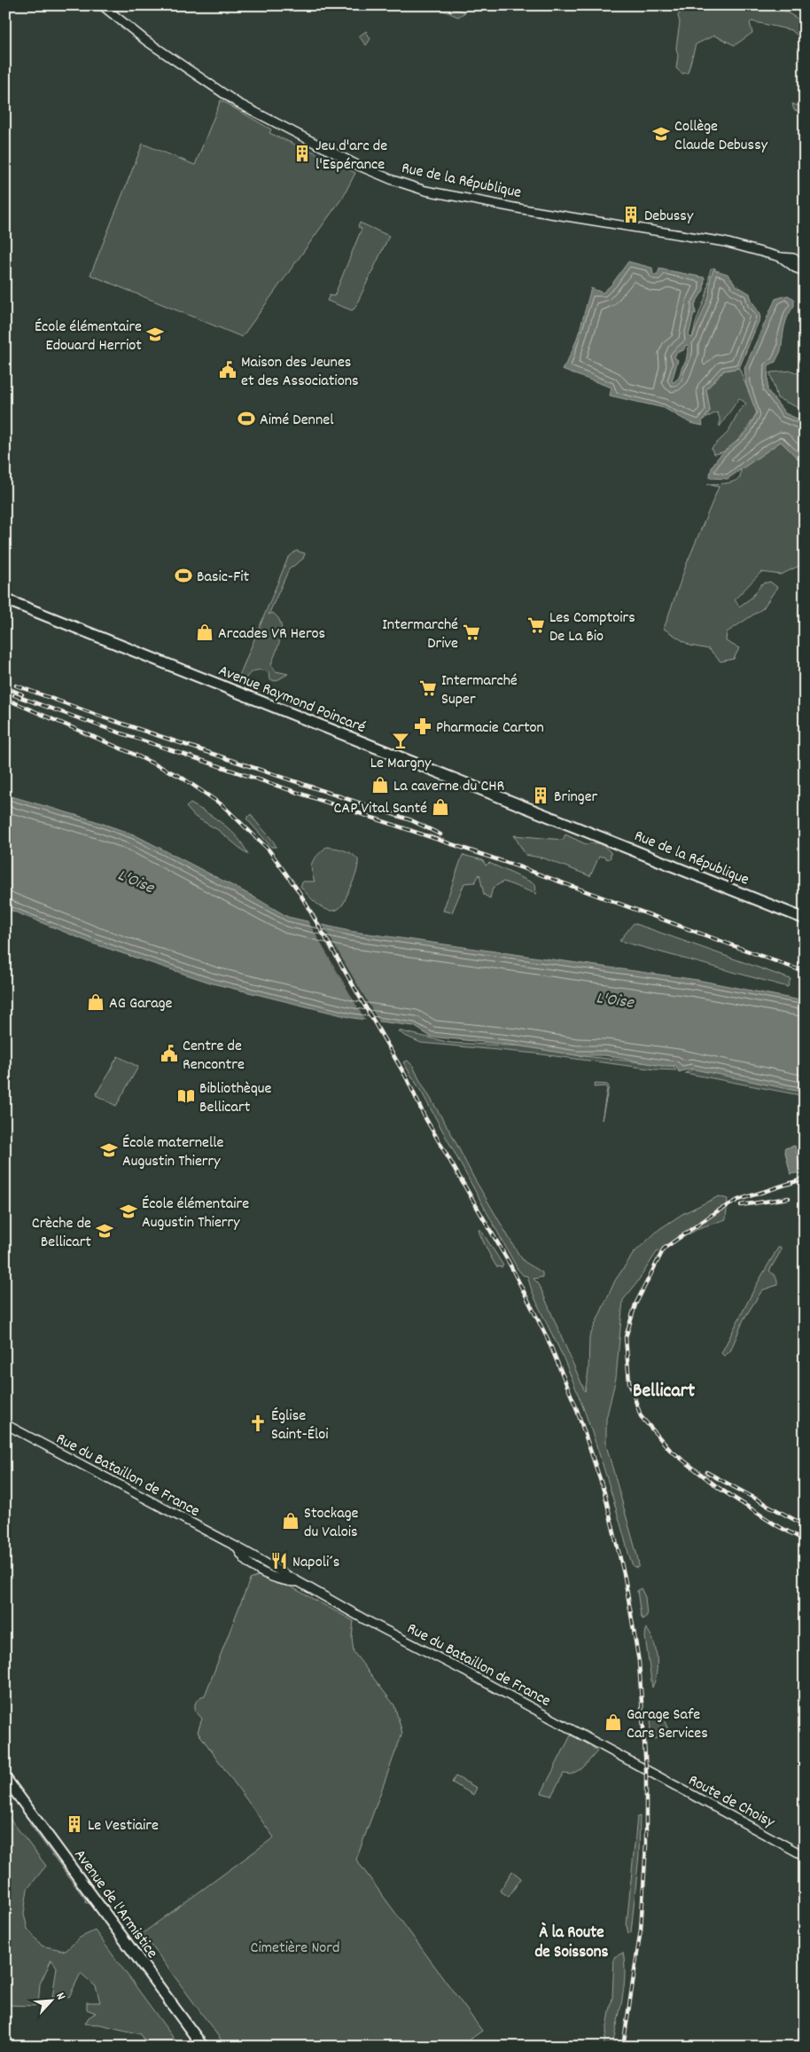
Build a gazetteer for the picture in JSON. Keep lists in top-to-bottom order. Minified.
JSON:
{"streets":{"main road":["Rue de la République","Avenue Raymond Poincaré","Avenue de l'Armistice"],"street":["Rue du Bataillon de France","Route de Choisy"]},"crossings":[["Rue de la République","Avenue Raymond Poincaré"],["Rue du Bataillon de France","Route de Choisy"]],"districts":["Bellicart","À la Route de Soissons"],"water":["L'Oise"],"parks":["Cimetière Nord"],"places":{"school or university":["Collège Claude Debussy","École élémentaire Edouard Herriot","École maternelle Augustin Thierry","École élémentaire Augustin Thierry","Crèche de Bellicart"],"building":["Jeu d'arc de l'Espérance","Debussy","Bringer","Le Vestiaire"],"public building":["Maison des Jeunes et des Associations","Centre de Rencontre"],"sports":["Aimé Dennel","Basic-Fit"],"supermarket":["Les Comptoirs De La Bio","Intermarché Drive","Intermarché Super"],"shop":["Arcades VR Heros","La caverne du CHR","CAP Vital Santé","AG Garage","Stockage du Valois","Garage Safe Cars Services"],"pharmacy":["Pharmacie Carton"],"bar":["Le Margny"],"library":["Bibliothèque Bellicart"],"church":["Église Saint-Éloi"],"restaurant":["Napoli´s"]},"north":"top right"}
